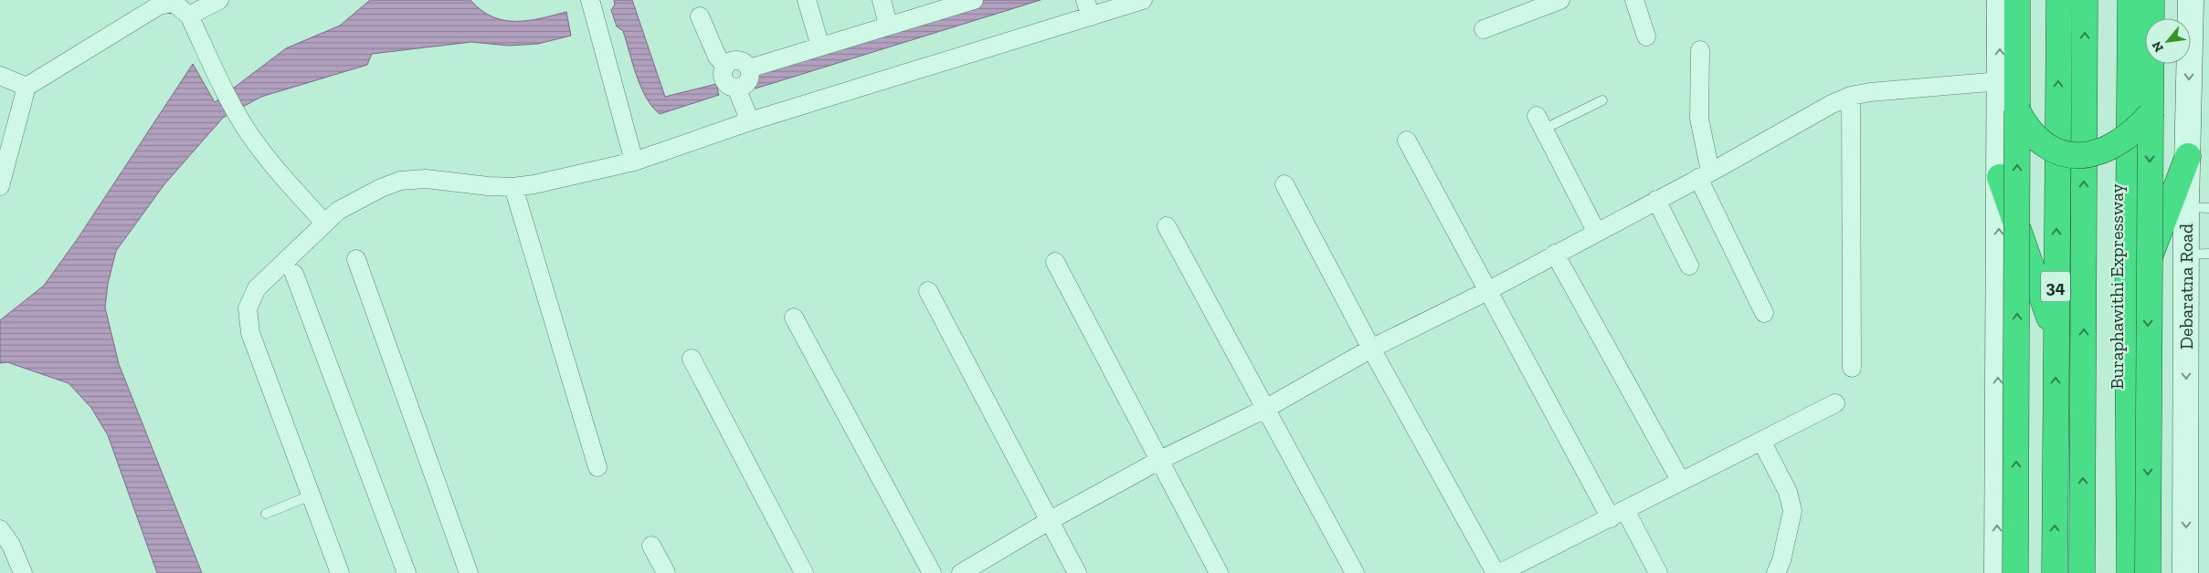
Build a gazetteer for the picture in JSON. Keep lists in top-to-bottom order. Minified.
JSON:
{"streets":{"highway":["34","Buraphawithi Expressway"],"main road":["Debaratna Road"]},"north":"bottom left"}
